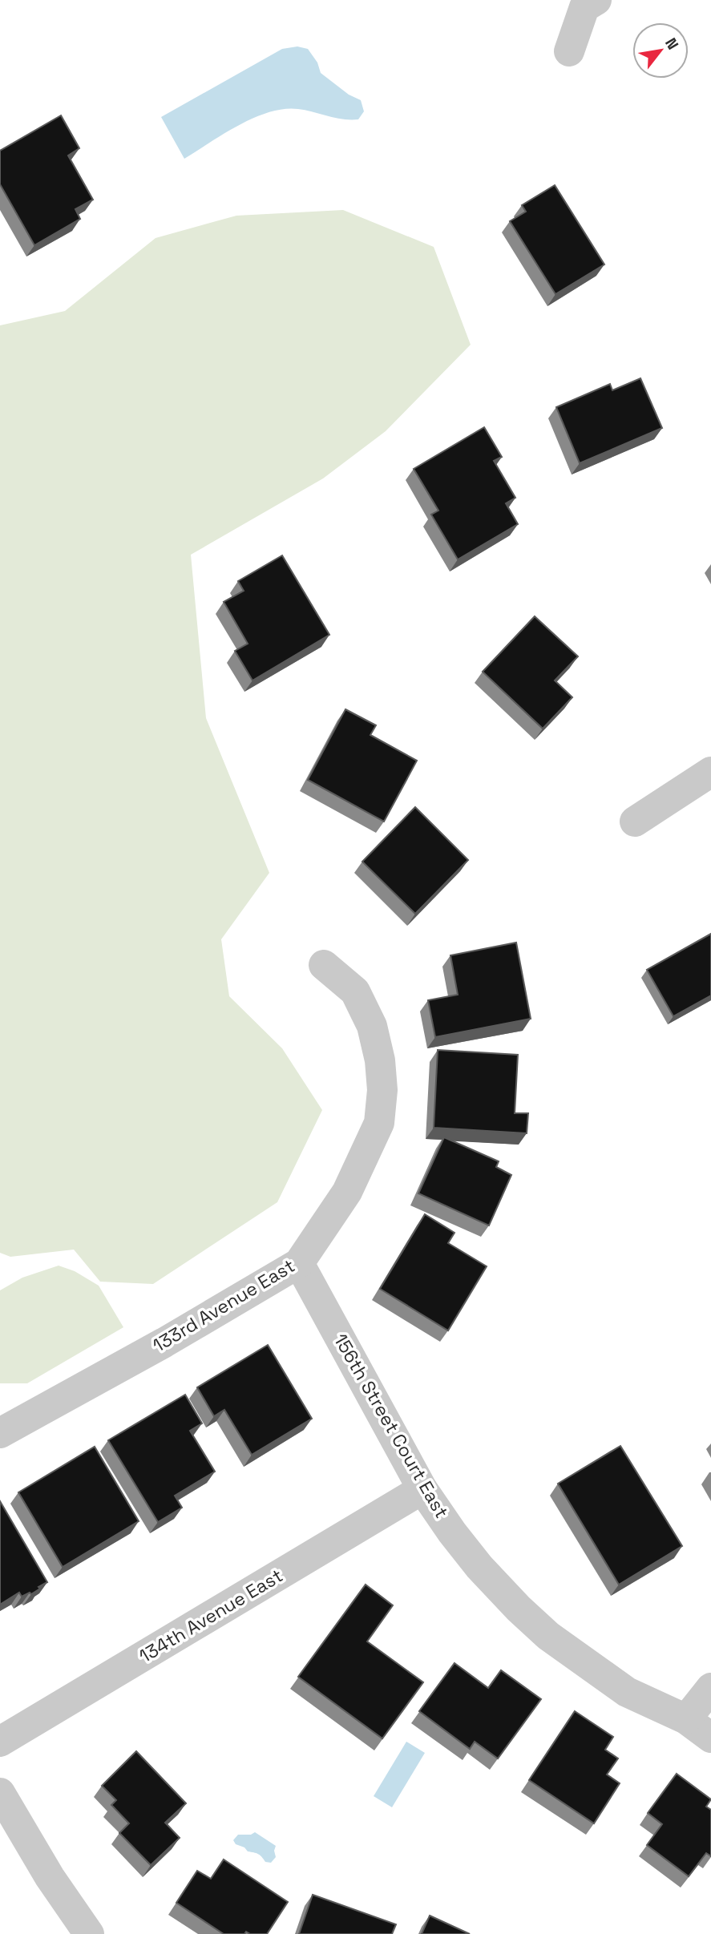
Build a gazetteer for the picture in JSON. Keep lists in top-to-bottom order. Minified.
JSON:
{"streets":{"street":["133rd Avenue East","156th Street Court East","134th Avenue East"]},"crossings":[["133rd Avenue East","156th Street Court East"],["156th Street Court East","134th Avenue East"]],"north":"top right"}
